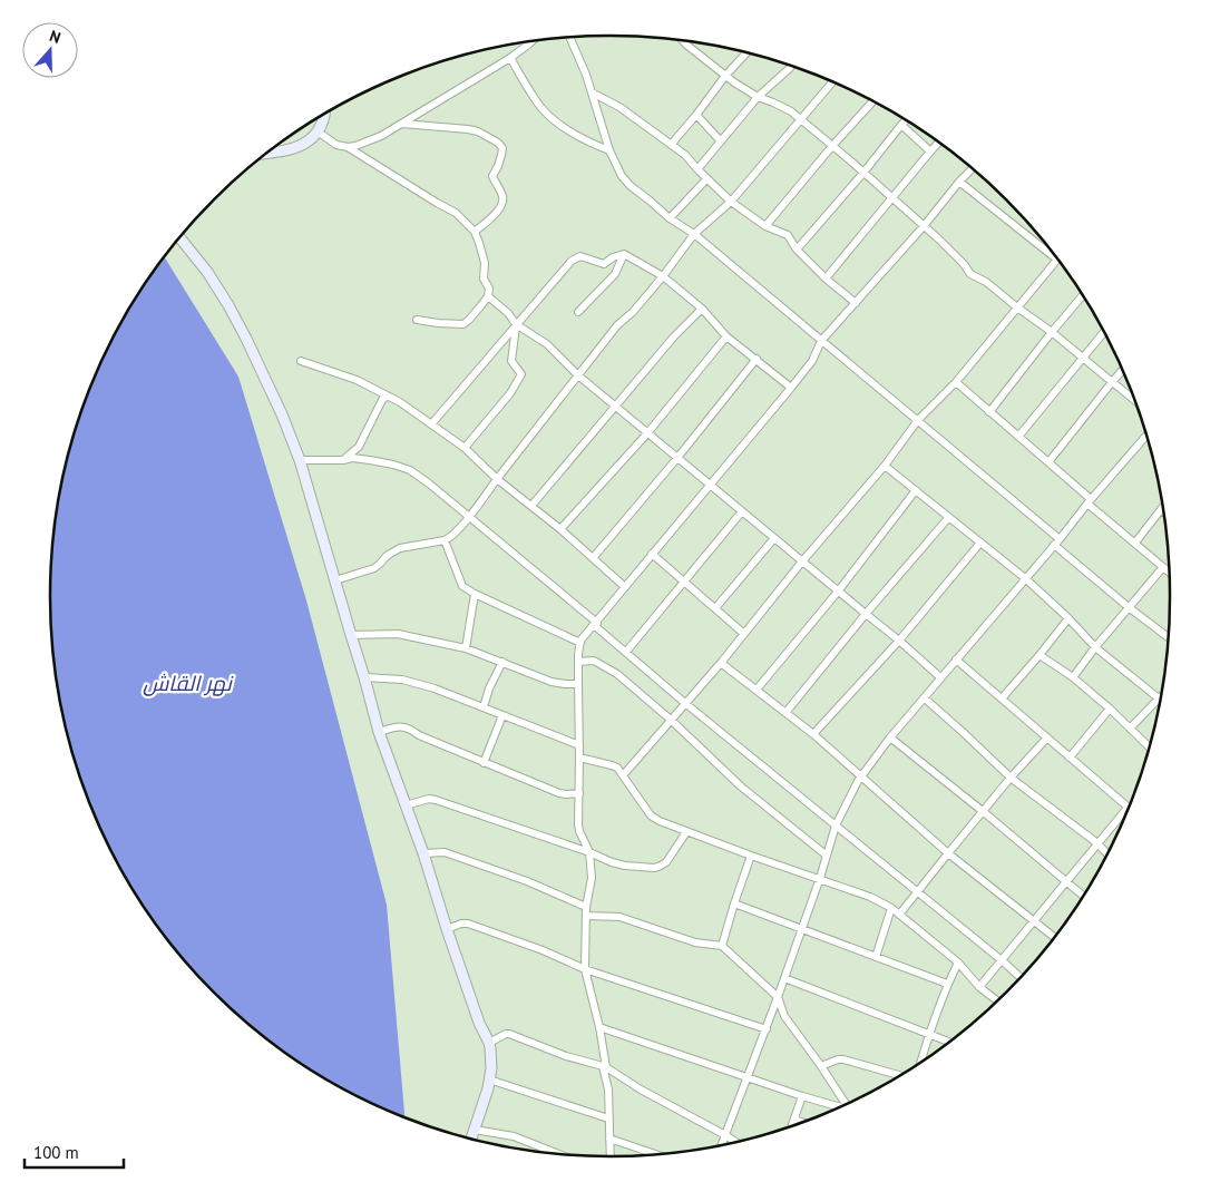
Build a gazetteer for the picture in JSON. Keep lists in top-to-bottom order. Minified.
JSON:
{"water":["نهر القاش"],"scale_bar":"100 m","north":"top"}
